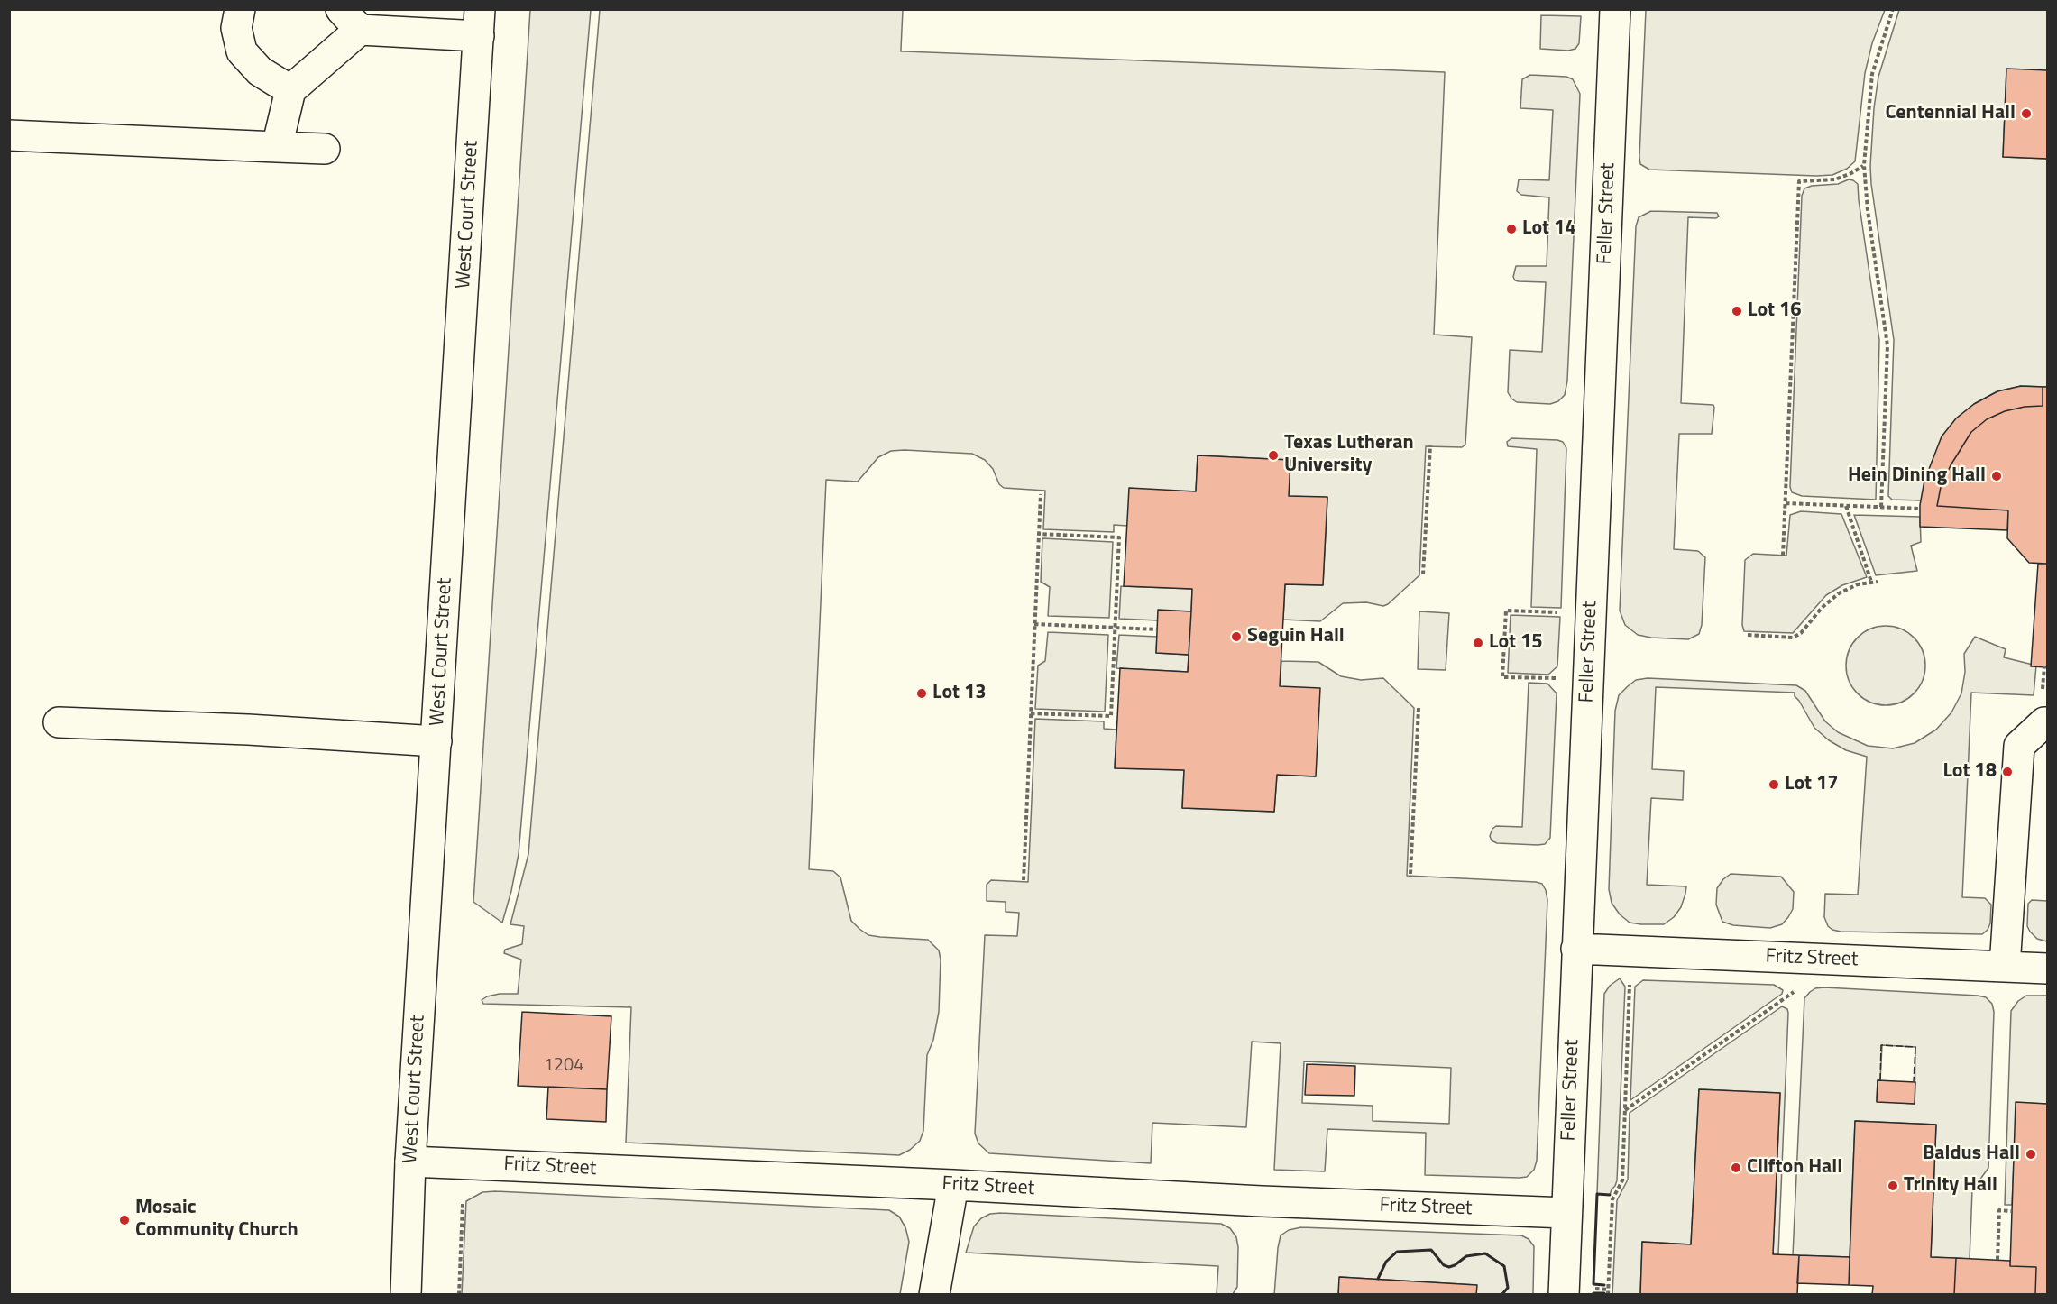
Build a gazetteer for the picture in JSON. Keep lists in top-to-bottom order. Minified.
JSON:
{"streets":{"street":["Feller Street","West Court Street","Fritz Street"]},"crossings":[["Feller Street","Fritz Street"],["West Court Street","Fritz Street"]],"places":["Centennial Hall","Lot 14","Lot 16","Texas Lutheran University","Hein Dining Hall","Seguin Hall","Lot 15","Lot 13","Lot 18","Lot 17","Baldus Hall","Clifton Hall","Trinity Hall","Mosaic Community Church"],"house_numbers":["1204"]}
